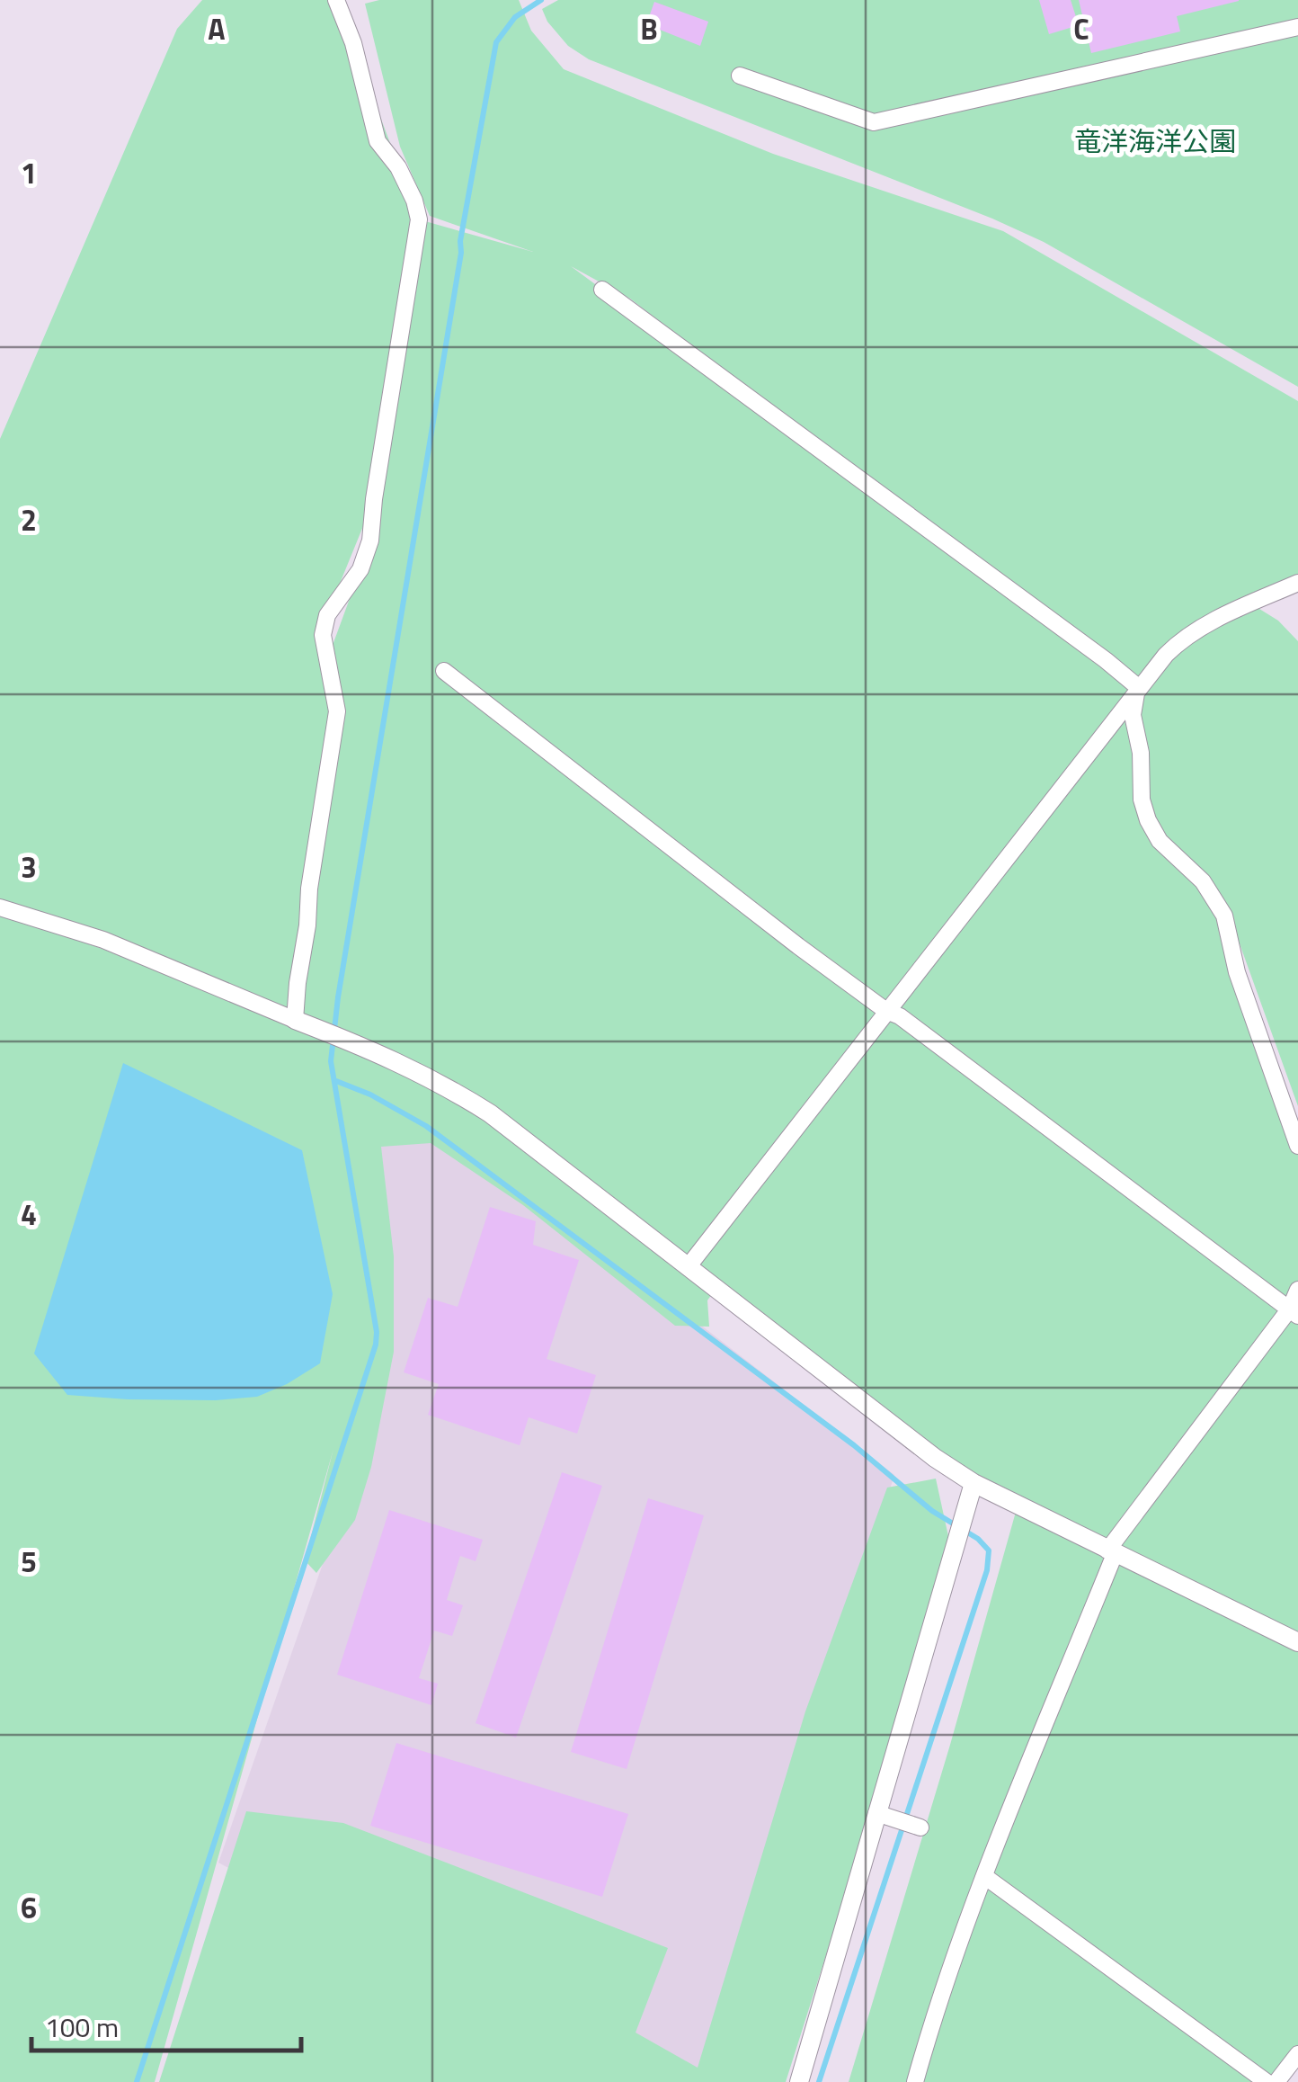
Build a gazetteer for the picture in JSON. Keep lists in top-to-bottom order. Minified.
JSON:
{"parks":["竜洋海洋公園"],"scale_bar":"100 m","grid":{"columns":["A","B","C"],"rows":["1","2","3","4","5","6"]}}
